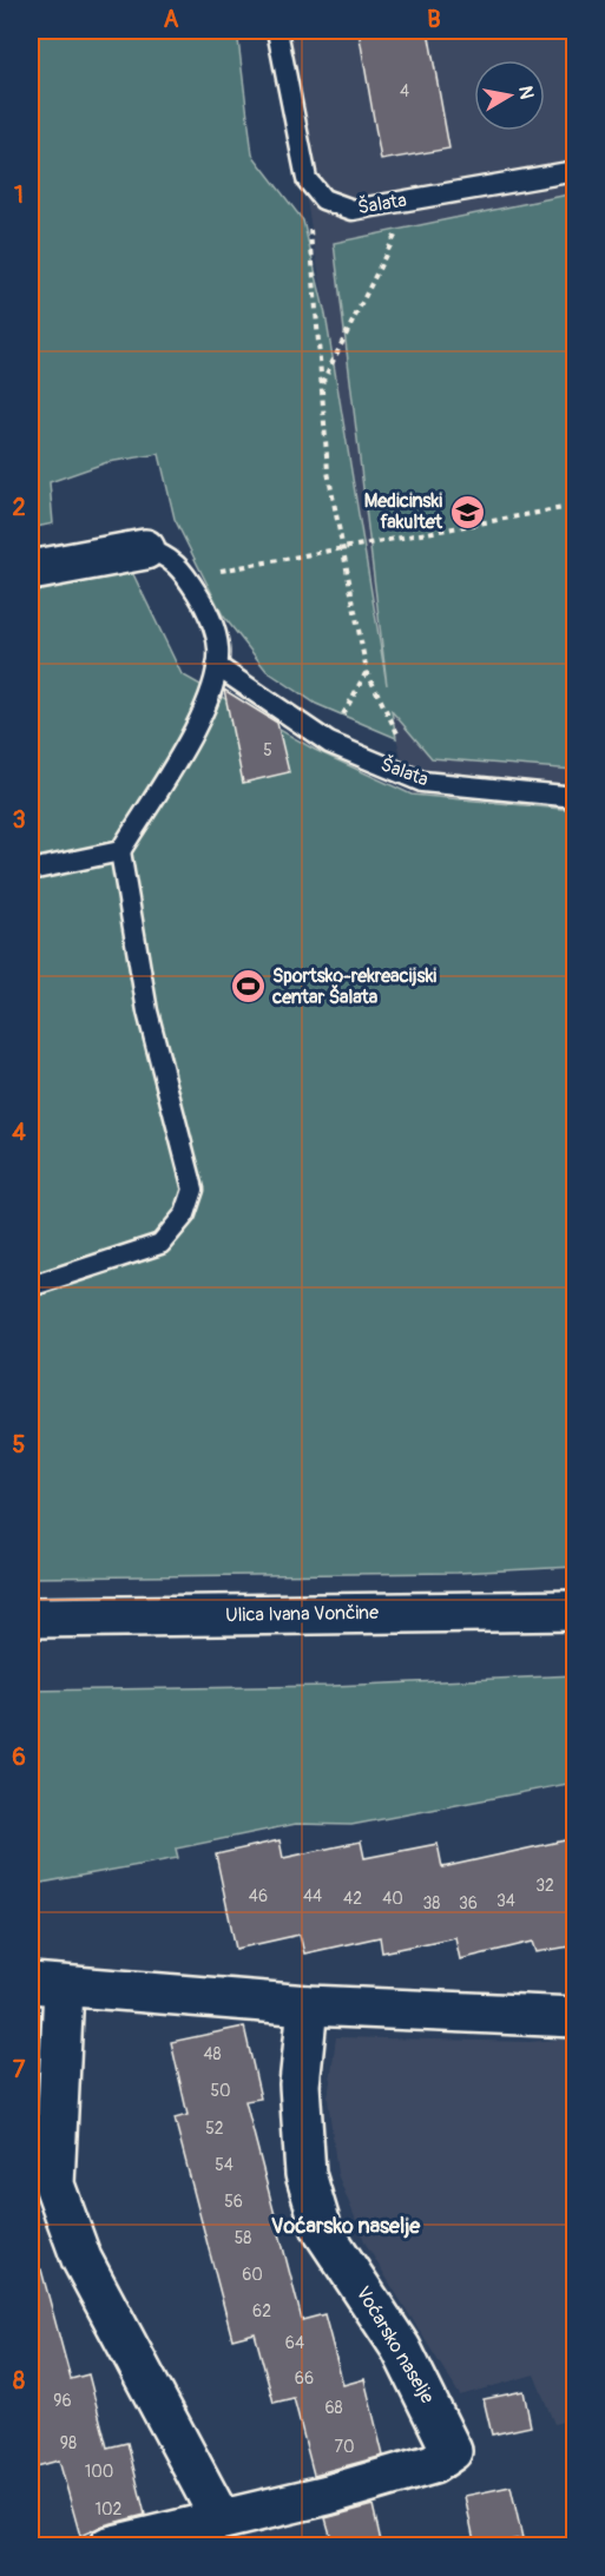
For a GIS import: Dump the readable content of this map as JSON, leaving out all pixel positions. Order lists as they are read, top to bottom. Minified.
{"streets":{"street":["Ulica Ivana Vončine","Voćarsko naselje"],"lane":["Šalata"]},"districts":["Voćarsko naselje"],"places":{"school or university":["Medicinski fakultet"],"sports":["Sportsko-rekreacijski centar Šalata"]},"house_numbers":["4","5","32","46","44","42","40","34","38","36","48","50","52","54","56","58","60","62","64","66","96","68","98","70","100","102"],"north":"right","grid":{"columns":["A","B"],"rows":["1","2","3","4","5","6","7","8"]}}
